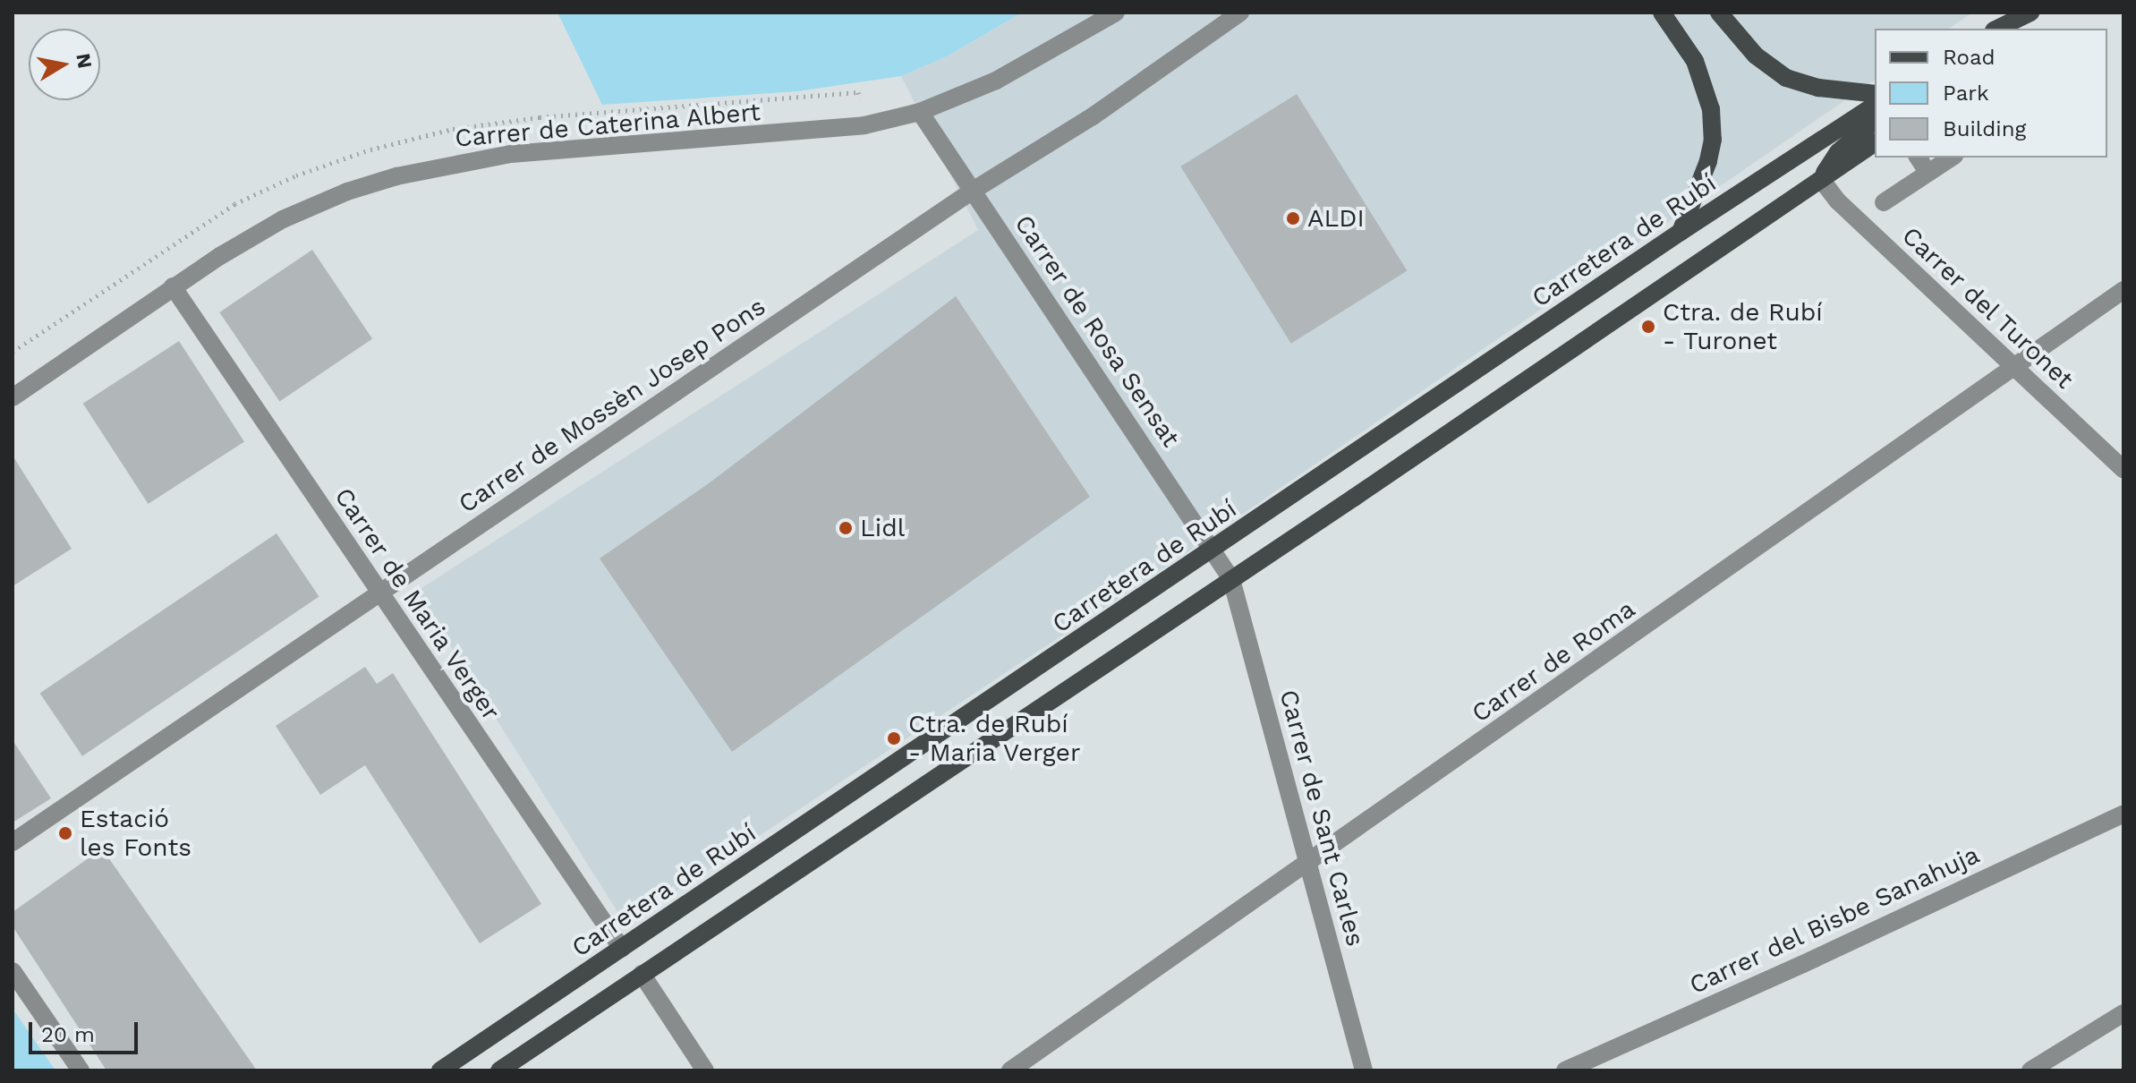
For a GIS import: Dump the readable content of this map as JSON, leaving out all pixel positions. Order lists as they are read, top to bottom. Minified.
{"streets":{"main road":["Carretera de Rubí"],"street":["Carrer de Caterina Albert","Carrer del Turonet","Carrer de Rosa Sensat","Carrer de Mossèn Josep Pons","Carrer de Maria Verger","Carrer de Roma","Carrer de Sant Carles","Carrer del Bisbe Sanahuja"]},"crossings":[["Carrer de Caterina Albert","Carrer de Rosa Sensat"],["Carrer de Caterina Albert","Carrer de Maria Verger"],["Carretera de Rubí","Carrer de Rosa Sensat"],["Carretera de Rubí","Carrer de Maria Verger"],["Carrer del Turonet","Carrer de Roma"],["Carrer de Rosa Sensat","Carrer de Mossèn Josep Pons"],["Carrer de Rosa Sensat","Carrer de Sant Carles"],["Carrer de Mossèn Josep Pons","Carrer de Maria Verger"],["Carrer de Roma","Carrer de Sant Carles"]],"places":["ALDI","Ctra. de Rubí - Turonet","Lidl","Ctra. de Rubí - Maria Verger","Estació les Fonts"],"legend":["Road","Park","Building"],"scale_bar":"20 m","north":"right"}
